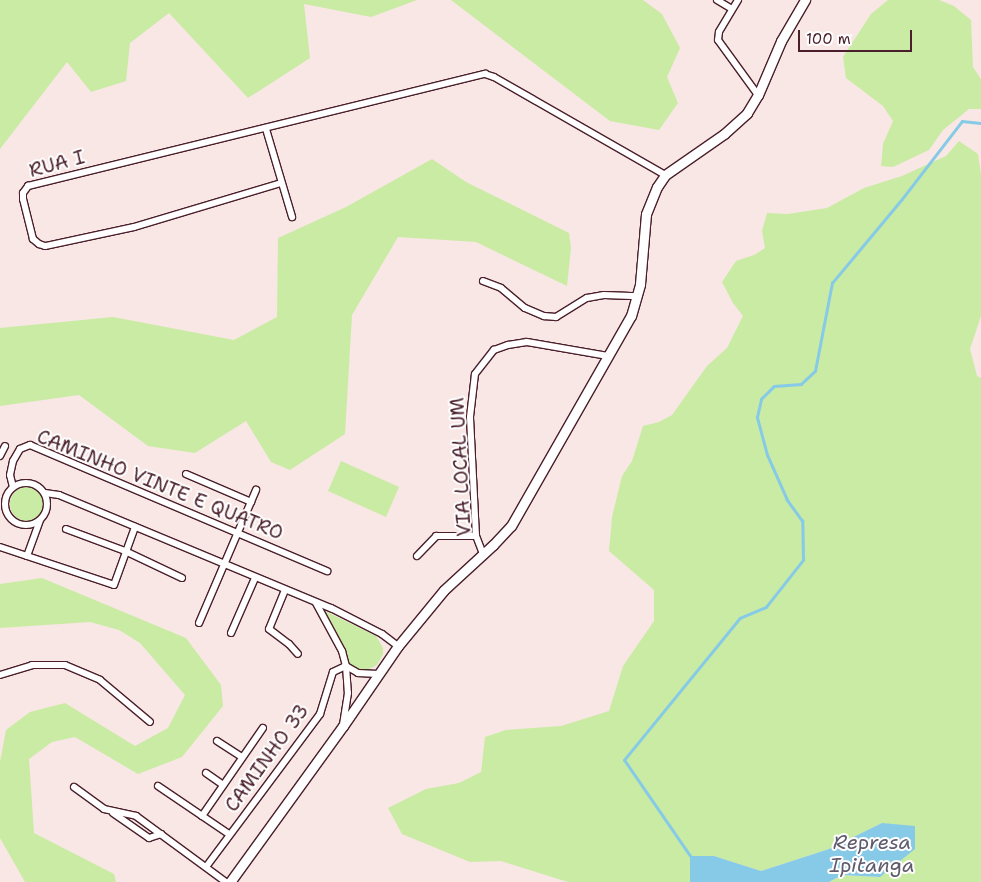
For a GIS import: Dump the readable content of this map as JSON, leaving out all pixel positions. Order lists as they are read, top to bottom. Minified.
{"streets":{"street":["RUA I","VIA LOCAL UM","CAMINHO VINTE E QUATRO","CAMINHO 33"]},"water":["Represa Ipitanga"],"scale_bar":"100 m"}
